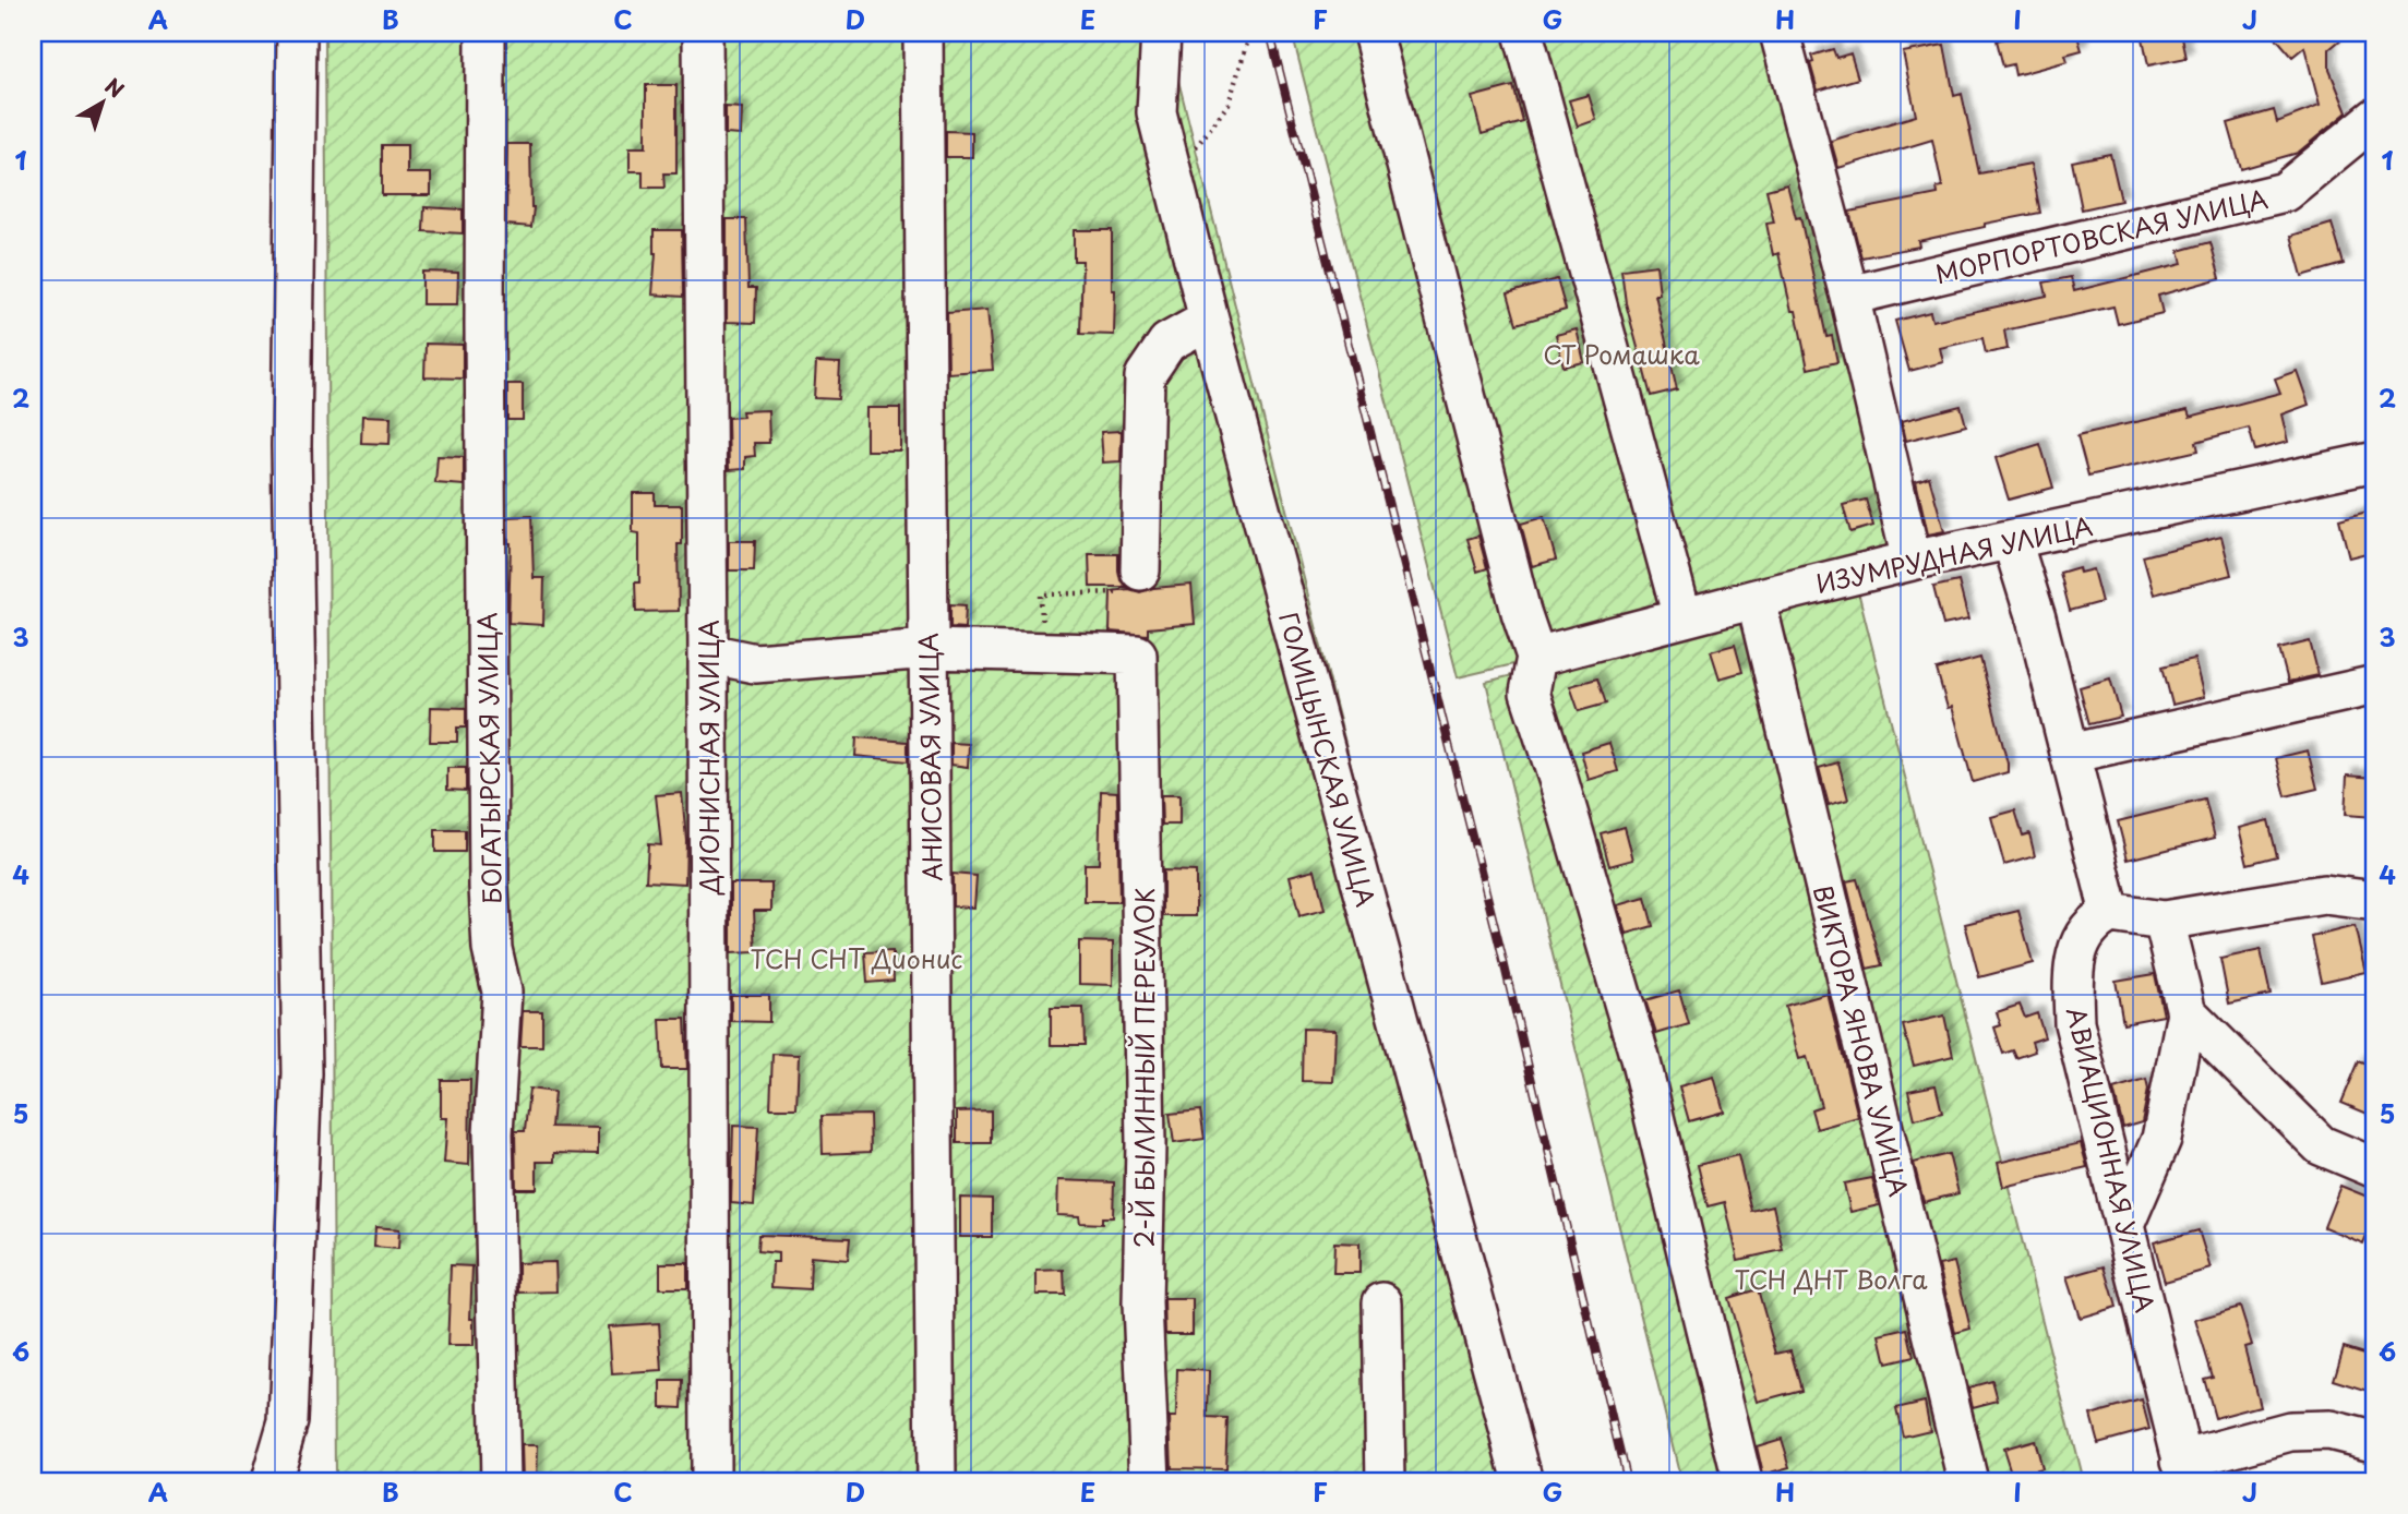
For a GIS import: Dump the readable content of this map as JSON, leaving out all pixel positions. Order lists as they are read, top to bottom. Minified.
{"streets":{"street":["МОРПОРТОВСКАЯ УЛИЦА","ИЗУМРУДНАЯ УЛИЦА","ДИОНИСНАЯ УЛИЦА","АНИСОВАЯ УЛИЦА","БОГАТЫРСКАЯ УЛИЦА","ГОЛИЦЫНСКАЯ УЛИЦА","ВИКТОРА ЯНОВА УЛИЦА","2-Й БЫЛИННЫЙ ПЕРЕУЛОК","АВИАЦИОННАЯ УЛИЦА"]},"crossings":[["ИЗУМРУДНАЯ УЛИЦА","ВИКТОРА ЯНОВА УЛИЦА"]],"parks":["СТ Ромашка","ТСН СНТ Дионис","ТСН ДНТ Волга"],"north":"top right","grid":{"columns":["A","B","C","D","E","F","G","H","I","J"],"rows":["1","2","3","4","5","6"]}}
